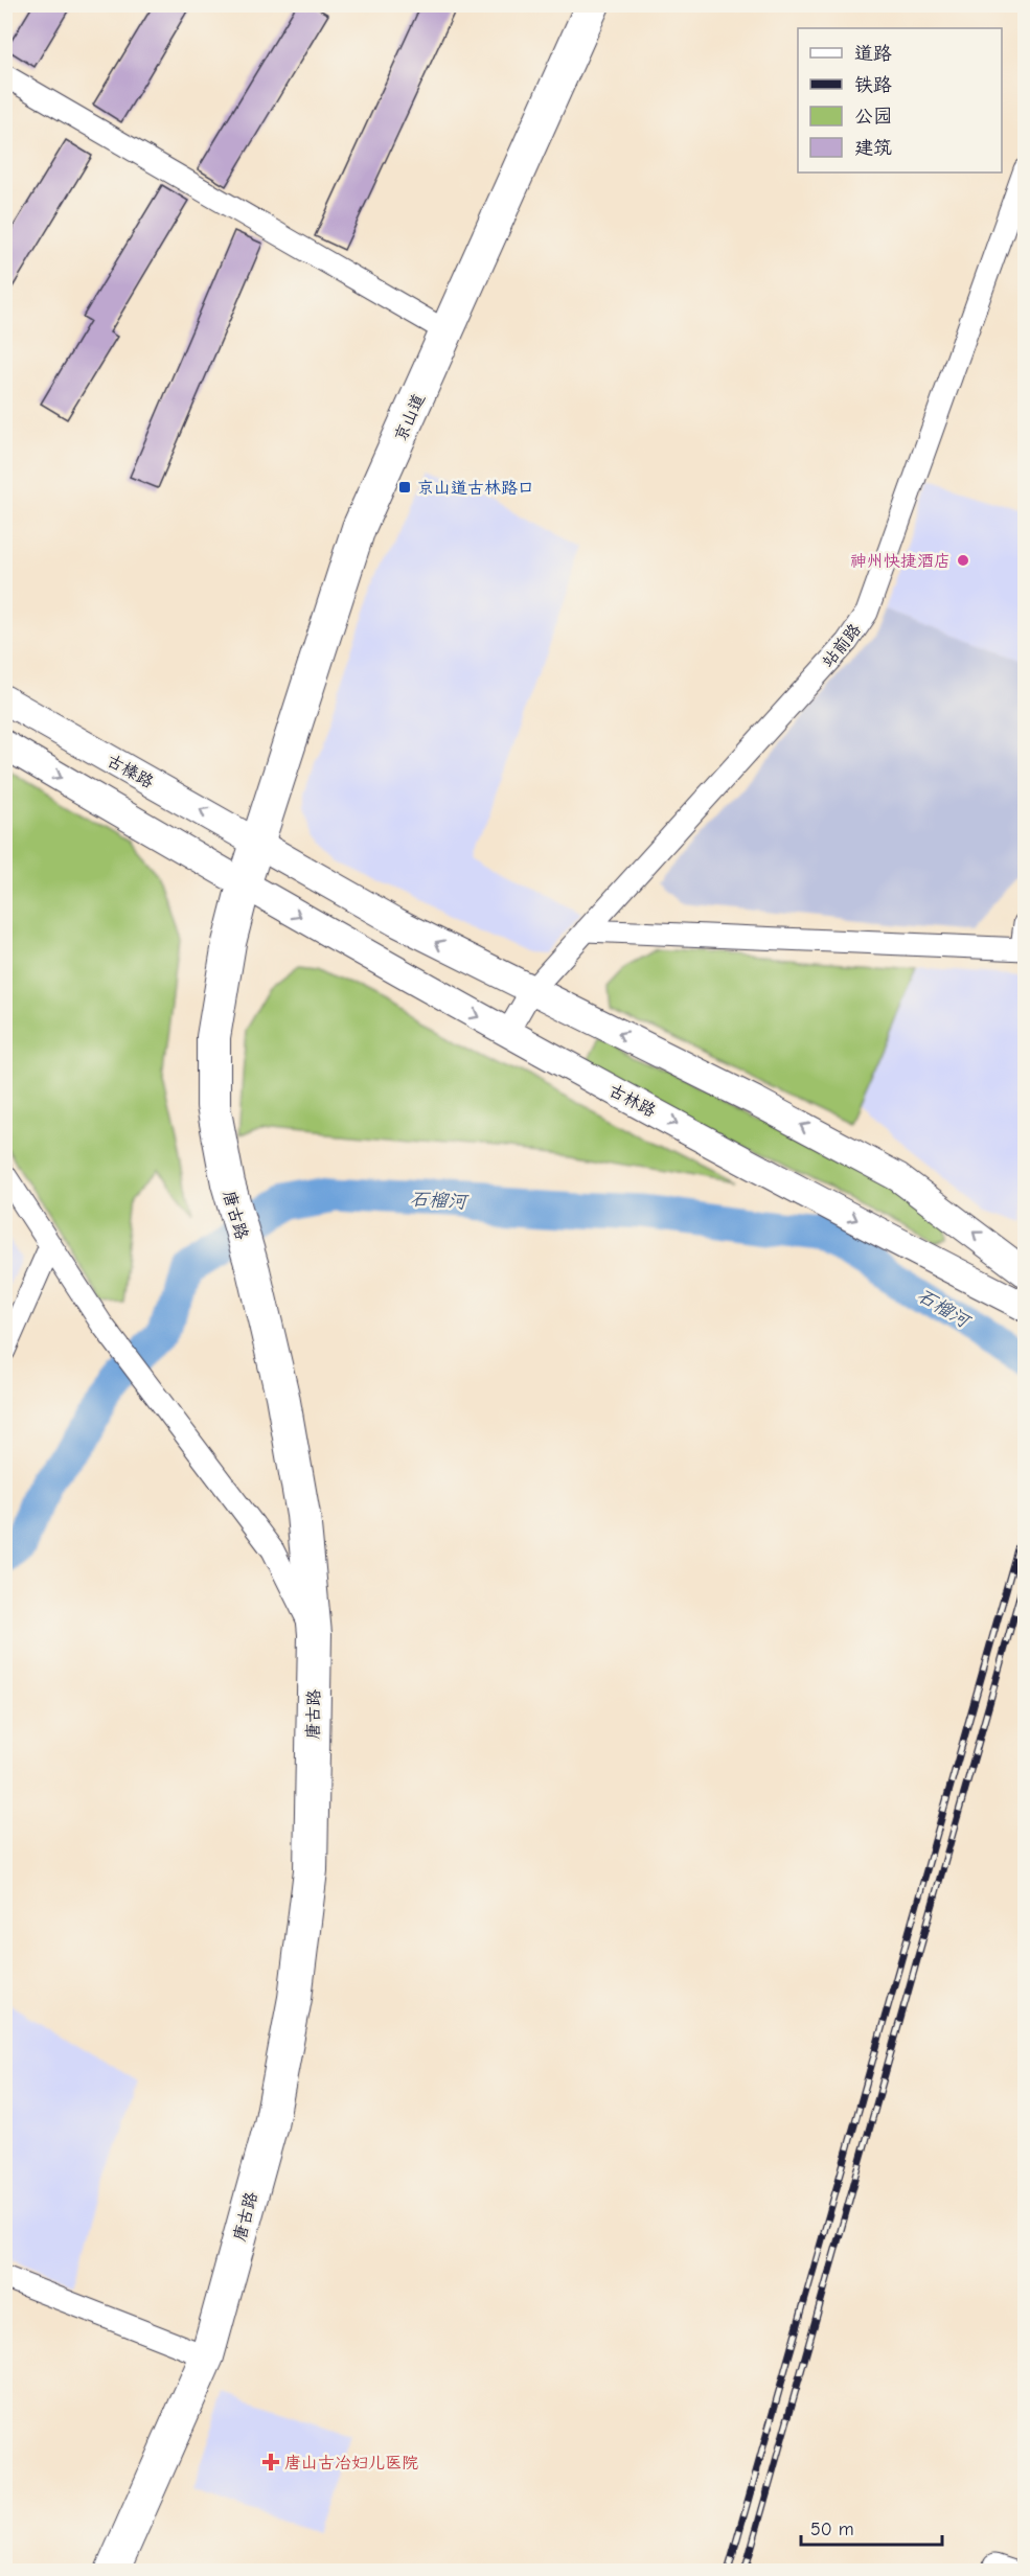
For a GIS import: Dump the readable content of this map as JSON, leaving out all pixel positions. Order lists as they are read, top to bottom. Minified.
{"streets":{"highway":["京山道","唐古路"],"main road":["古榛路","古林路"],"street":["站前路"]},"crossings":[["京山道","古榛路"],["京山道","唐古路"],["站前路","古林路"],["古榛路","唐古路"],["古林路","唐古路"]],"water":["石榴河"],"places":{"transit":["京山道古林路口"],"other":["神州快捷酒店"],"health":["唐山古冶妇儿医院"]},"legend":["道路","铁路","公园","建筑"],"scale_bar":"50 m"}
